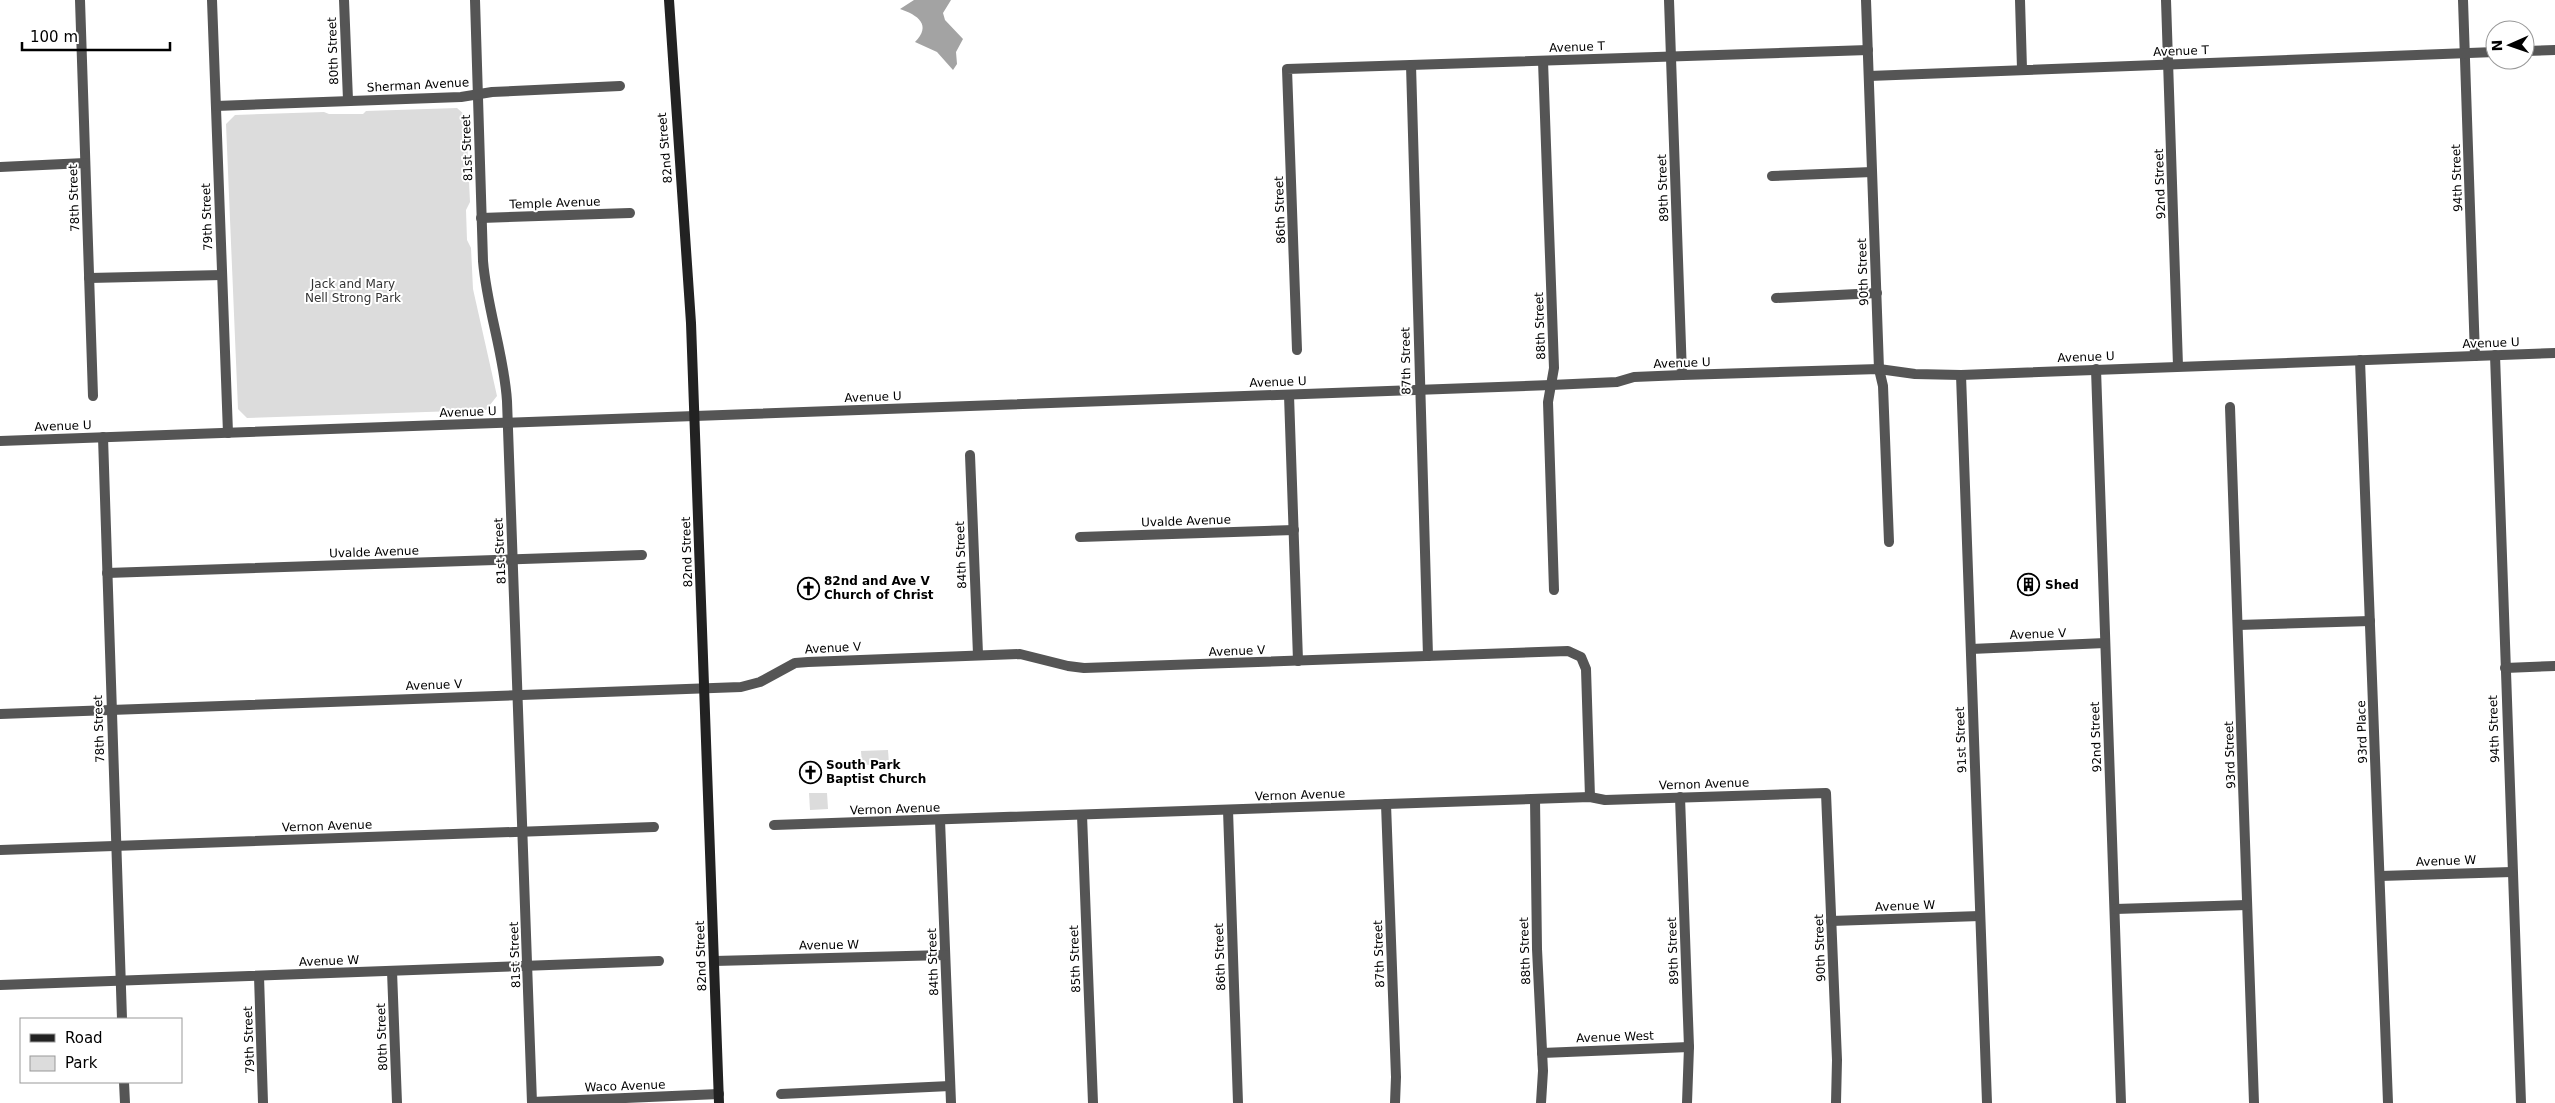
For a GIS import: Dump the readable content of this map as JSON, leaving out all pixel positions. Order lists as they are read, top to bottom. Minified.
{"streets":{"main road":["82nd Street"],"street":["Avenue T","80th Street","Sherman Avenue","81st Street","94th Street","92nd Street","89th Street","78th Street","Temple Avenue","86th Street","79th Street","90th Street","88th Street","Avenue U","87th Street","Uvalde Avenue","84th Street","Avenue V","93rd Place","91st Street","93rd Street","Vernon Avenue","Avenue W","85th Street","Avenue West","Waco Avenue"]},"crossings":[["Avenue T","94th Street"],["Avenue T","92nd Street"],["Avenue T","89th Street"],["Avenue T","86th Street"],["Avenue T","90th Street"],["Avenue T","88th Street"],["Avenue T","87th Street"],["80th Street","Sherman Avenue"],["80th Street","Avenue W"],["Sherman Avenue","81st Street"],["Sherman Avenue","79th Street"],["81st Street","Temple Avenue"],["81st Street","Avenue U"],["81st Street","Uvalde Avenue"],["81st Street","Avenue V"],["81st Street","Vernon Avenue"],["81st Street","Avenue W"],["81st Street","Waco Avenue"],["82nd Street","Avenue U"],["82nd Street","Avenue V"],["82nd Street","Avenue W"],["82nd Street","Waco Avenue"],["94th Street","Avenue U"],["94th Street","Avenue W"],["92nd Street","Avenue U"],["92nd Street","Avenue V"],["89th Street","Avenue U"],["89th Street","Vernon Avenue"],["89th Street","Avenue West"],["78th Street","Avenue U"],["78th Street","Uvalde Avenue"],["78th Street","Avenue V"],["78th Street","Vernon Avenue"],["78th Street","Avenue W"],["86th Street","Vernon Avenue"],["79th Street","Avenue U"],["79th Street","Avenue W"],["90th Street","Avenue U"],["90th Street","Vernon Avenue"],["90th Street","Avenue W"],["88th Street","Avenue U"],["88th Street","Vernon Avenue"],["88th Street","Avenue West"],["Avenue U","87th Street"],["Avenue U","93rd Place"],["Avenue U","91st Street"],["87th Street","Avenue V"],["87th Street","Vernon Avenue"],["84th Street","Avenue V"],["84th Street","Vernon Avenue"],["84th Street","Avenue W"],["Avenue V","91st Street"],["Avenue V","Vernon Avenue"],["93rd Place","Avenue W"],["91st Street","Avenue W"],["Vernon Avenue","85th Street"]],"parks":["Jack and Mary Nell Strong Park"],"places":{"building":["Shed"],"church":["82nd and Ave V Church of Christ","South Park Baptist Church"]},"legend":["Road","Park"],"scale_bar":"100 m","north":"left"}
